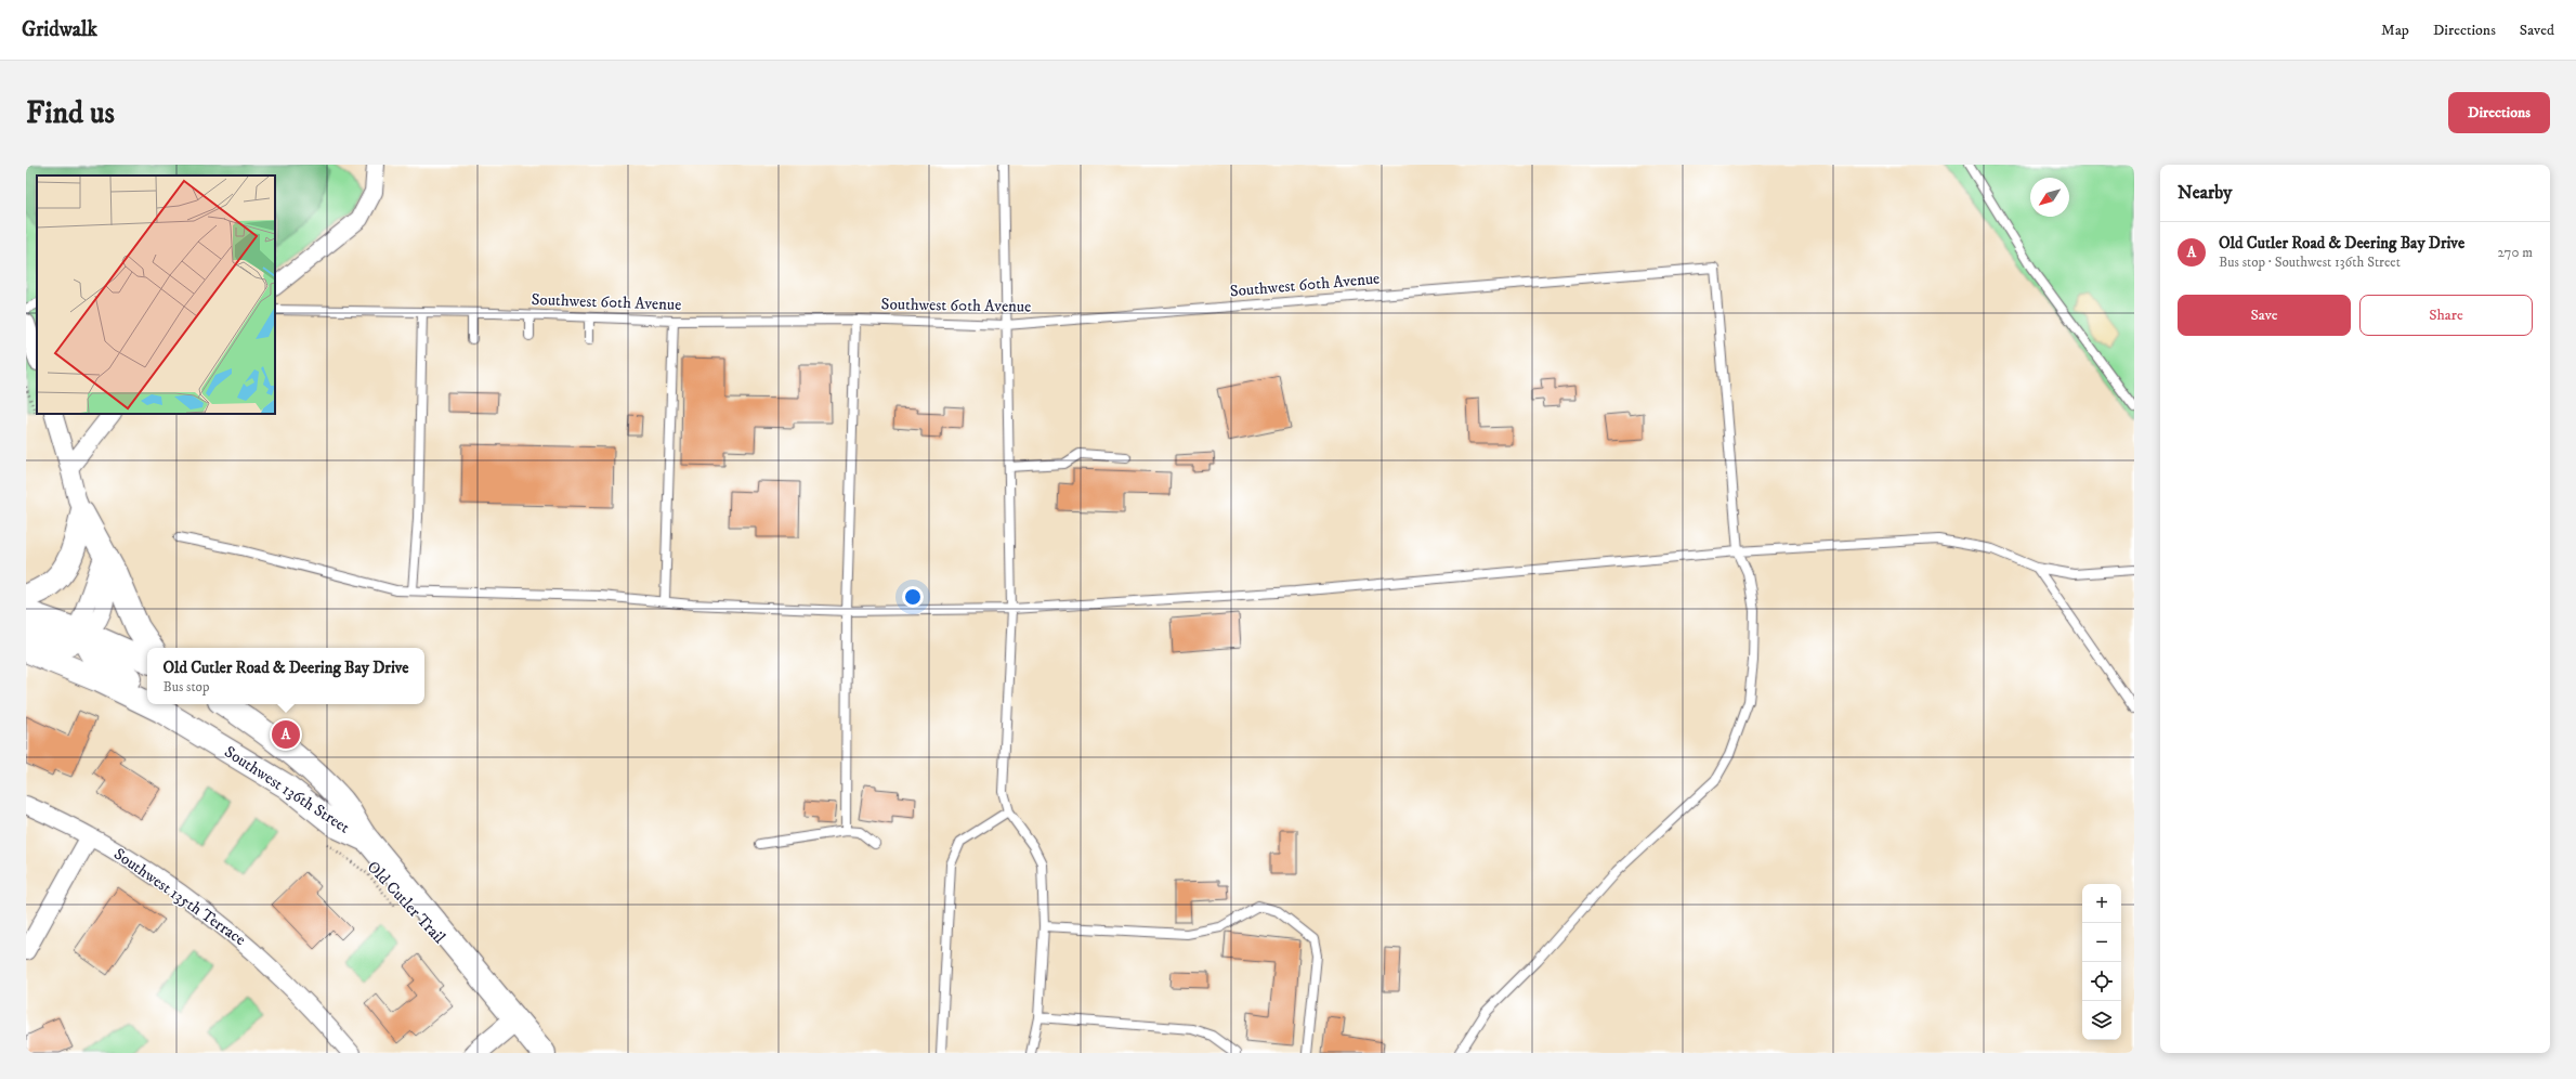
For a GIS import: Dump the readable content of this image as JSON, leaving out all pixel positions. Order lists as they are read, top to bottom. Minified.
{"streets":{"main road":["Southwest 136th Street"],"street":["Southwest 135th Terrace"],"lane":["Southwest 60th Avenue"],"path":["Old Cutler Trail"]},"north":"bottom left","page":{"header":"Gridwalk","nav":["Map","Directions","Saved"],"buttons":["Directions",["Save","Share"]],"title":"Find us","heading":"Nearby","list":[{"mark":"A","name":"Old Cutler Road & Deering Bay Drive","note":"Bus stop · Southwest 136th Street","value":"270 m"}],"popup":["Old Cutler Road & Deering Bay Drive","Bus stop"],"pins":"A","map_buttons":["+","−"]}}
